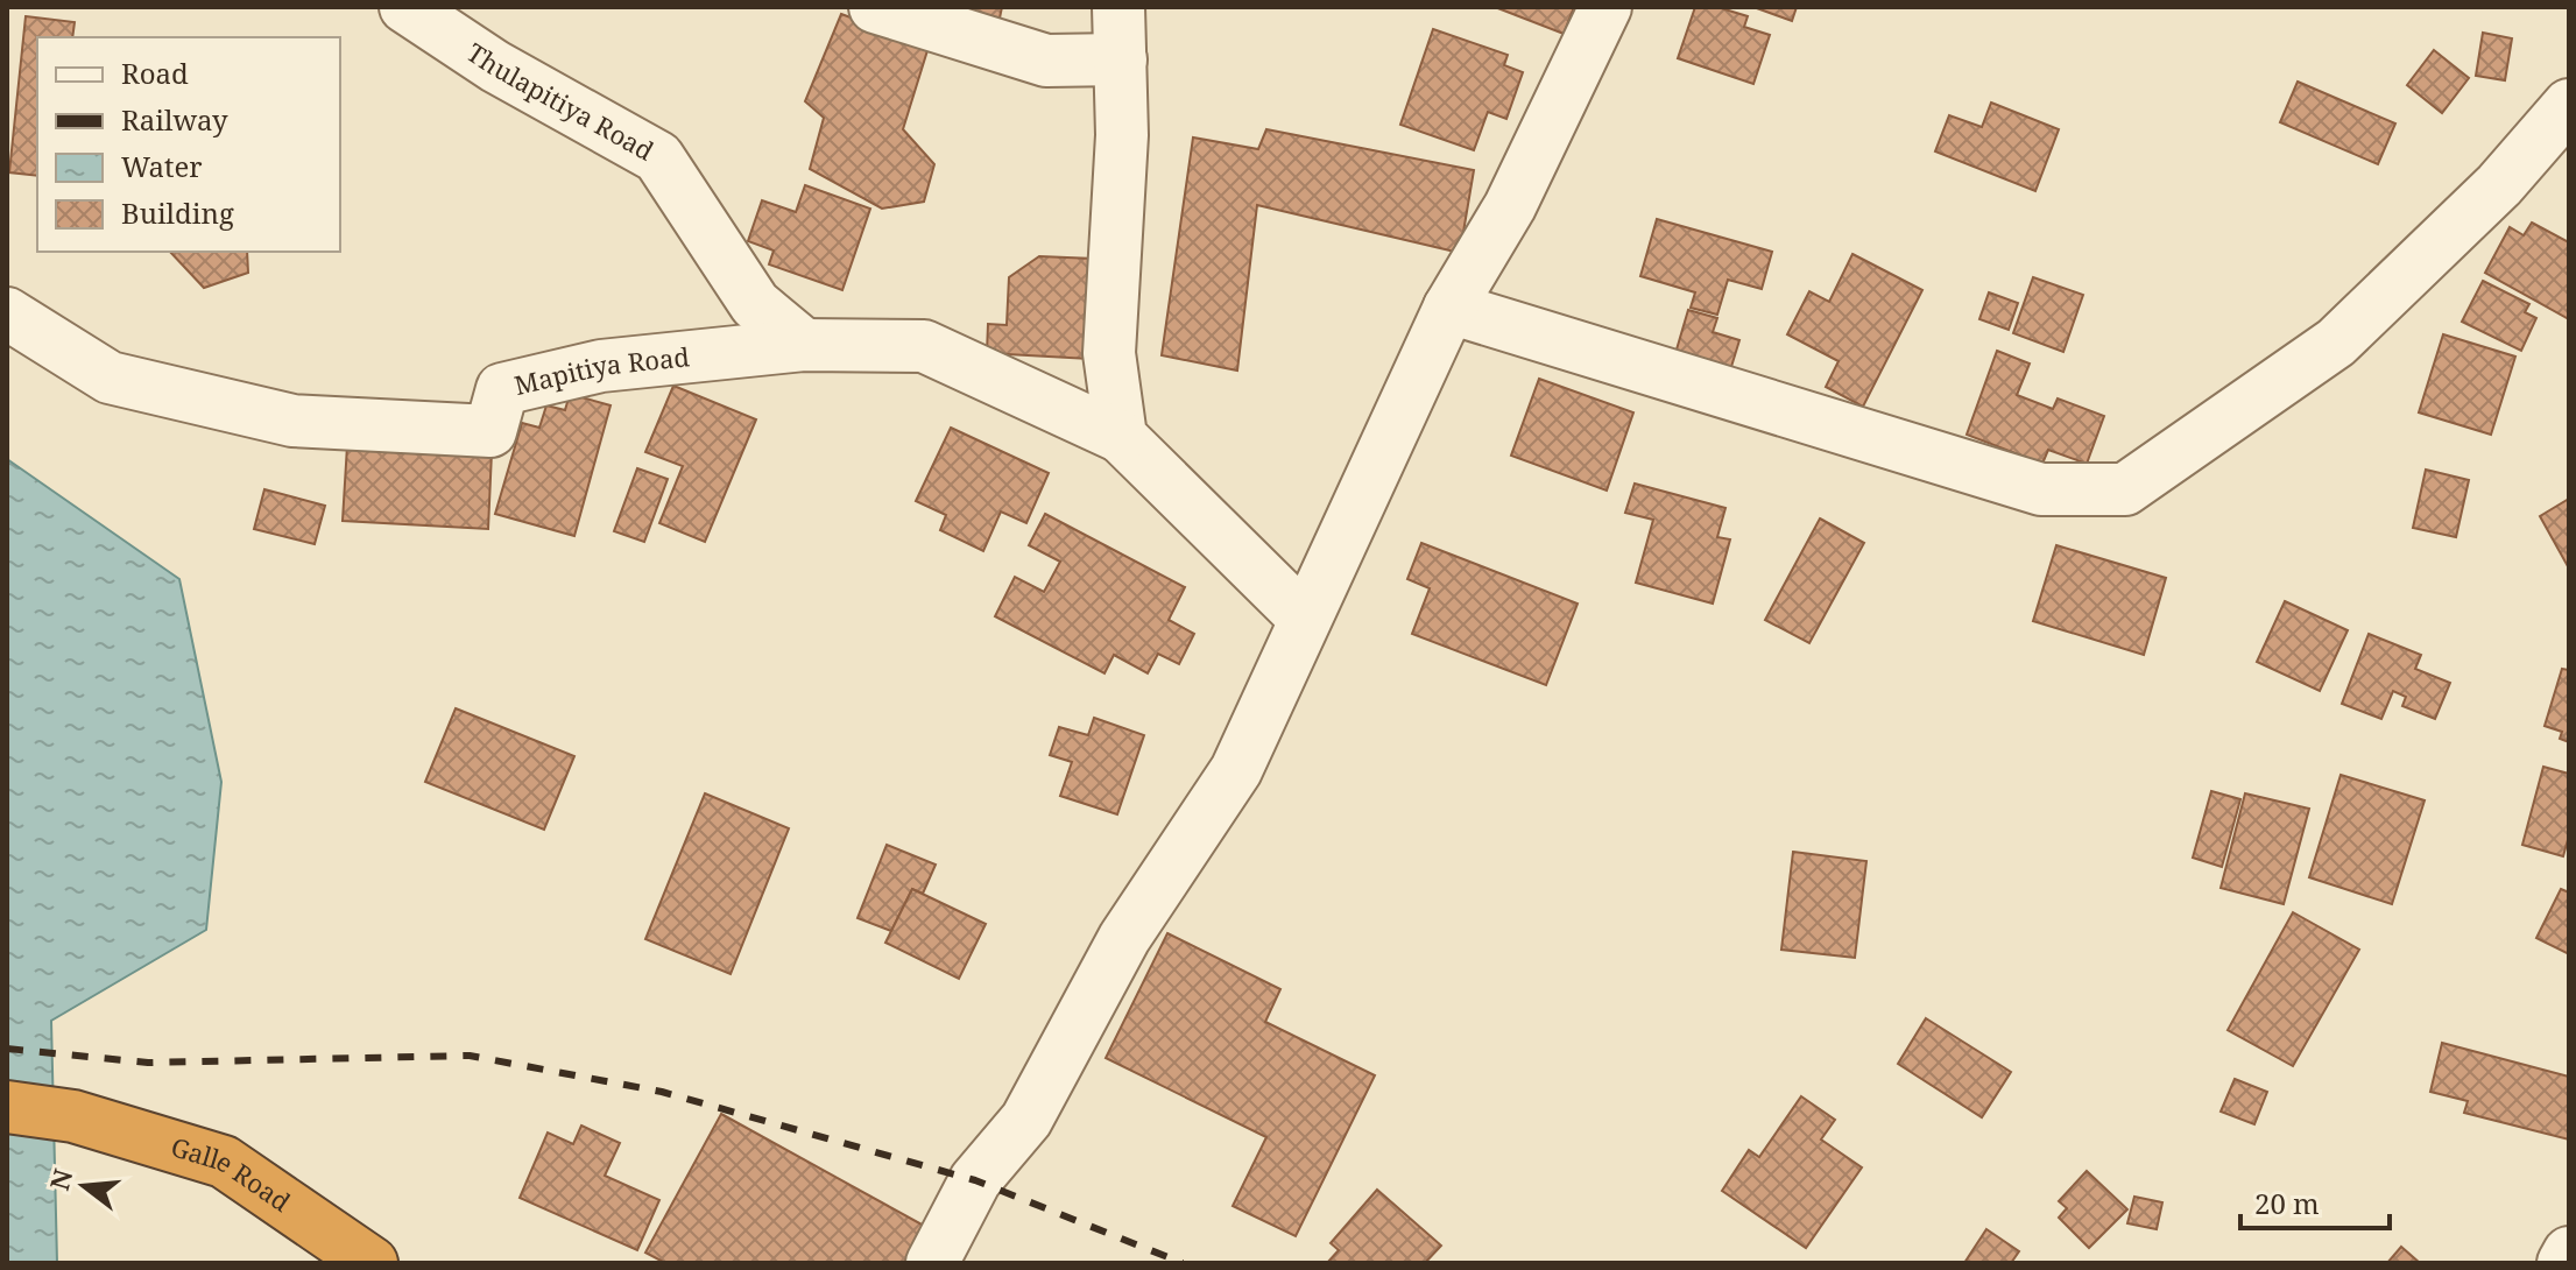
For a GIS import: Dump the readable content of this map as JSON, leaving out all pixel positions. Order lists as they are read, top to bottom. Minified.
{"streets":{"highway":["Galle Road"],"street":["Thulapitiya Road","Mapitiya Road"]},"crossings":[["Thulapitiya Road","Mapitiya Road"]],"legend":["Road","Railway","Water","Building"],"scale_bar":"20 m","north":"left"}
